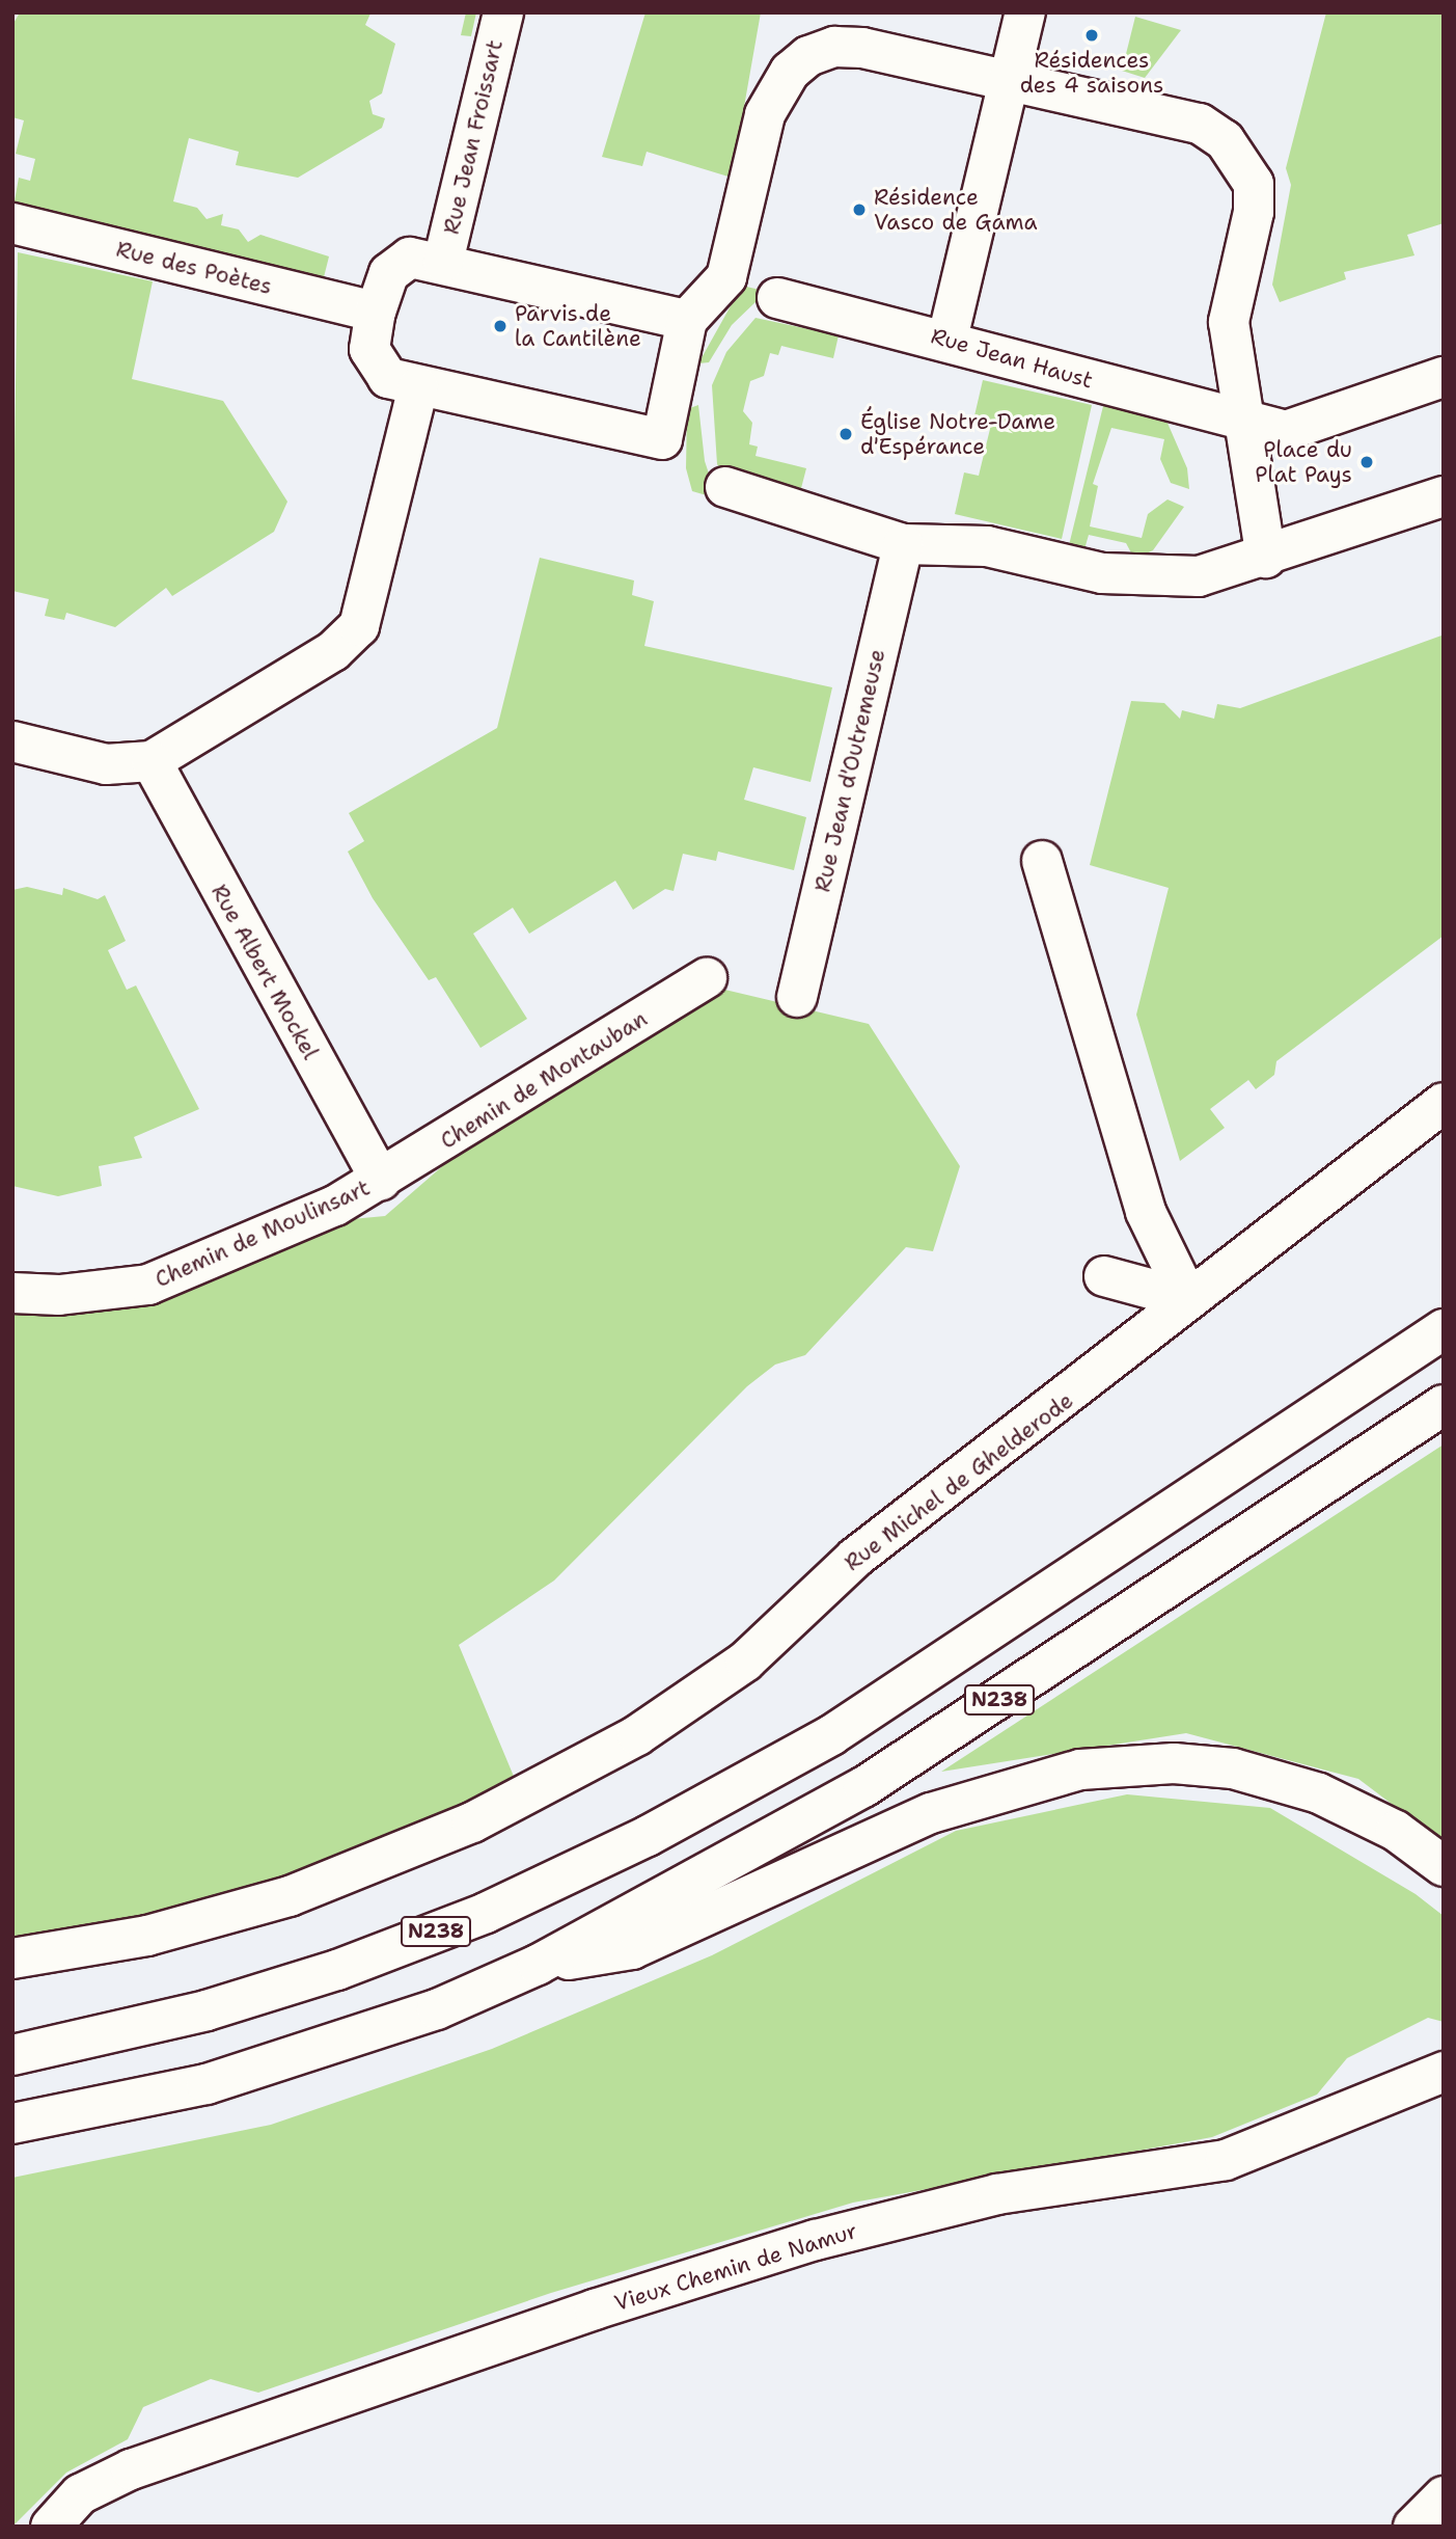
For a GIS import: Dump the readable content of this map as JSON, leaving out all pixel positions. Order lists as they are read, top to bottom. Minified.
{"streets":{"main road":["Rue Jean Froissart","Rue des Poètes","Rue Jean Haust","Rue Jean d'Outremeuse","Rue Albert Mockel","Chemin de Montauban","Chemin de Moulinsart","Rue Michel de Ghelderode","N238","Vieux Chemin de Namur"]},"crossings":[["Rue Albert Mockel","Chemin de Montauban"],["Rue Albert Mockel","Chemin de Moulinsart"],["Chemin de Montauban","Chemin de Moulinsart"]],"places":["Résidences des 4 saisons","Résidence Vasco de Gama","Parvis de la Cantilène","Église Notre-Dame d'Espérance","Place du Plat Pays"]}
